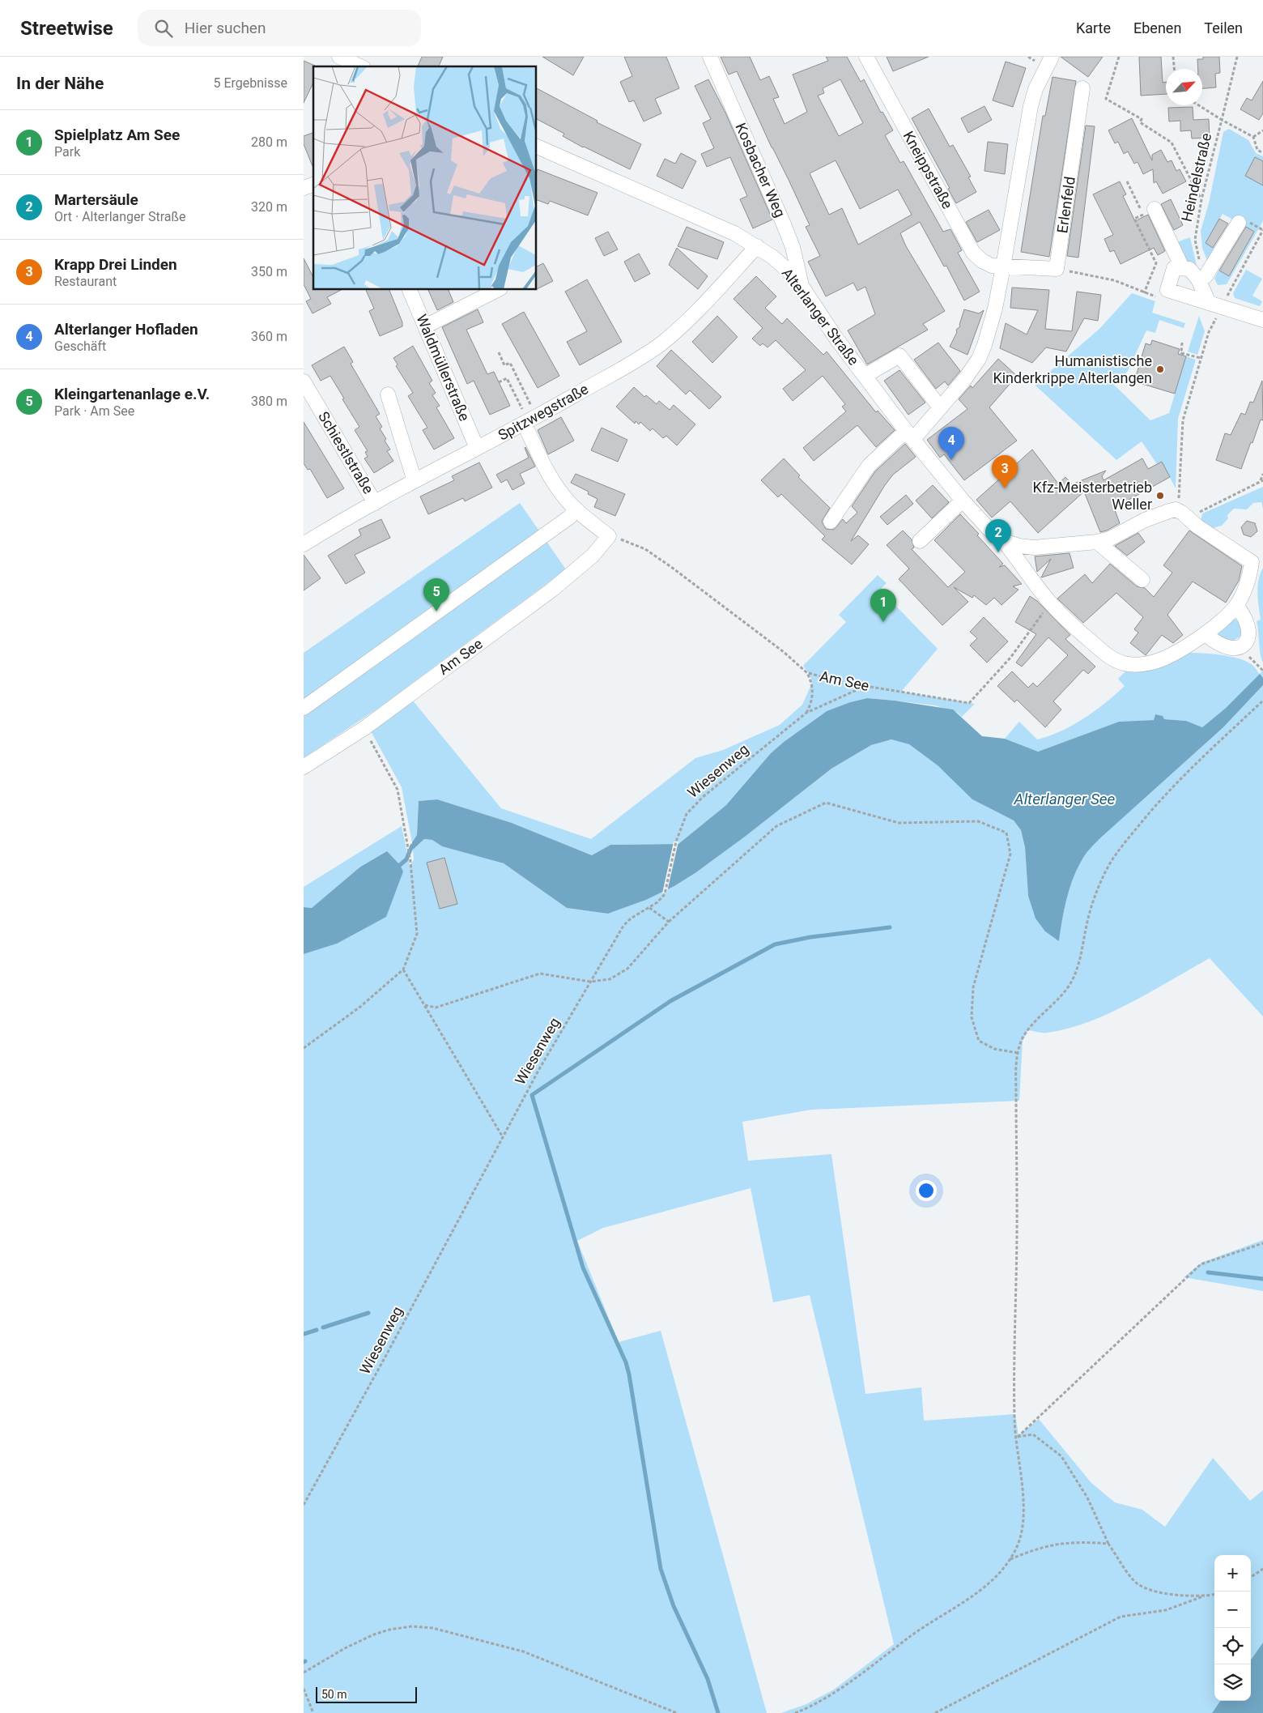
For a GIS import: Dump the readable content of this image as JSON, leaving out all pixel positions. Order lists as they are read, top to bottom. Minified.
{"streets":{"street":["Kosbacher Weg","Kneippstraße","Erlenfeld","Alterlanger Straße","Waldmüllerstraße","Spitzwegstraße","Schiestlstraße","Am See"],"path":["Heindelstraße","Wiesenweg"]},"crossings":[["Kosbacher Weg","Alterlanger Straße"],["Alterlanger Straße","Spitzwegstraße"],["Alterlanger Straße","Am See"],["Waldmüllerstraße","Spitzwegstraße"],["Spitzwegstraße","Schiestlstraße"],["Am See","Wiesenweg"]],"water":["Alterlanger See"],"places":["Humanistische Kinderkrippe Alterlangen","Kfz-Meisterbetrieb Weller"],"scale_bar":"50 m","north":"top right","page":{"header":"Streetwise","search":"Hier suchen","nav":["Karte","Ebenen","Teilen"],"heading":["In der Nähe","5 Ergebnisse"],"list":[{"mark":"1","name":"Spielplatz Am See","note":"Park","value":"280 m"},{"mark":"2","name":"Martersäule","note":"Ort · Alterlanger Straße","value":"320 m"},{"mark":"3","name":"Krapp Drei Linden","note":"Restaurant","value":"350 m"},{"mark":"4","name":"Alterlanger Hofladen","note":"Geschäft","value":"360 m"},{"mark":"5","name":"Kleingartenanlage e.V.","note":"Park · Am See","value":"380 m"}],"pins":["4","3","2","5","1"],"map_buttons":["+","−"],"scale":"50 m"}}
